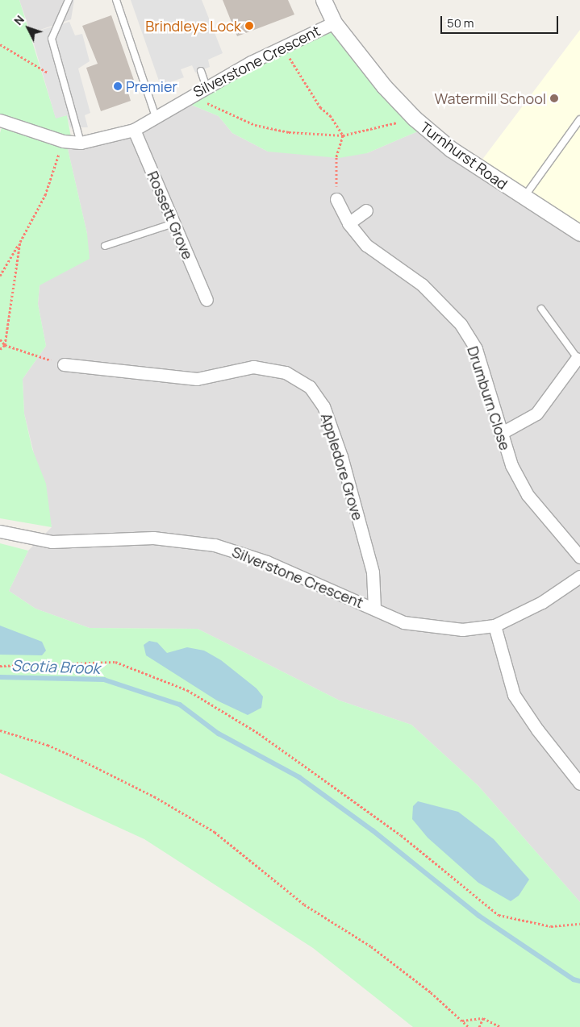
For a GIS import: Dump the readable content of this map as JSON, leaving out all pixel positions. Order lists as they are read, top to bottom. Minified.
{"streets":{"street":["Silverstone Crescent","Turnhurst Road","Rossett Grove","Drumburn Close","Appledore Grove"]},"crossings":[["Silverstone Crescent","Turnhurst Road"],["Silverstone Crescent","Rossett Grove"],["Silverstone Crescent","Appledore Grove"]],"water":["Scotia Brook"],"places":["Brindleys Lock","Premier","Watermill School"],"scale_bar":"50 m","north":"top left"}
